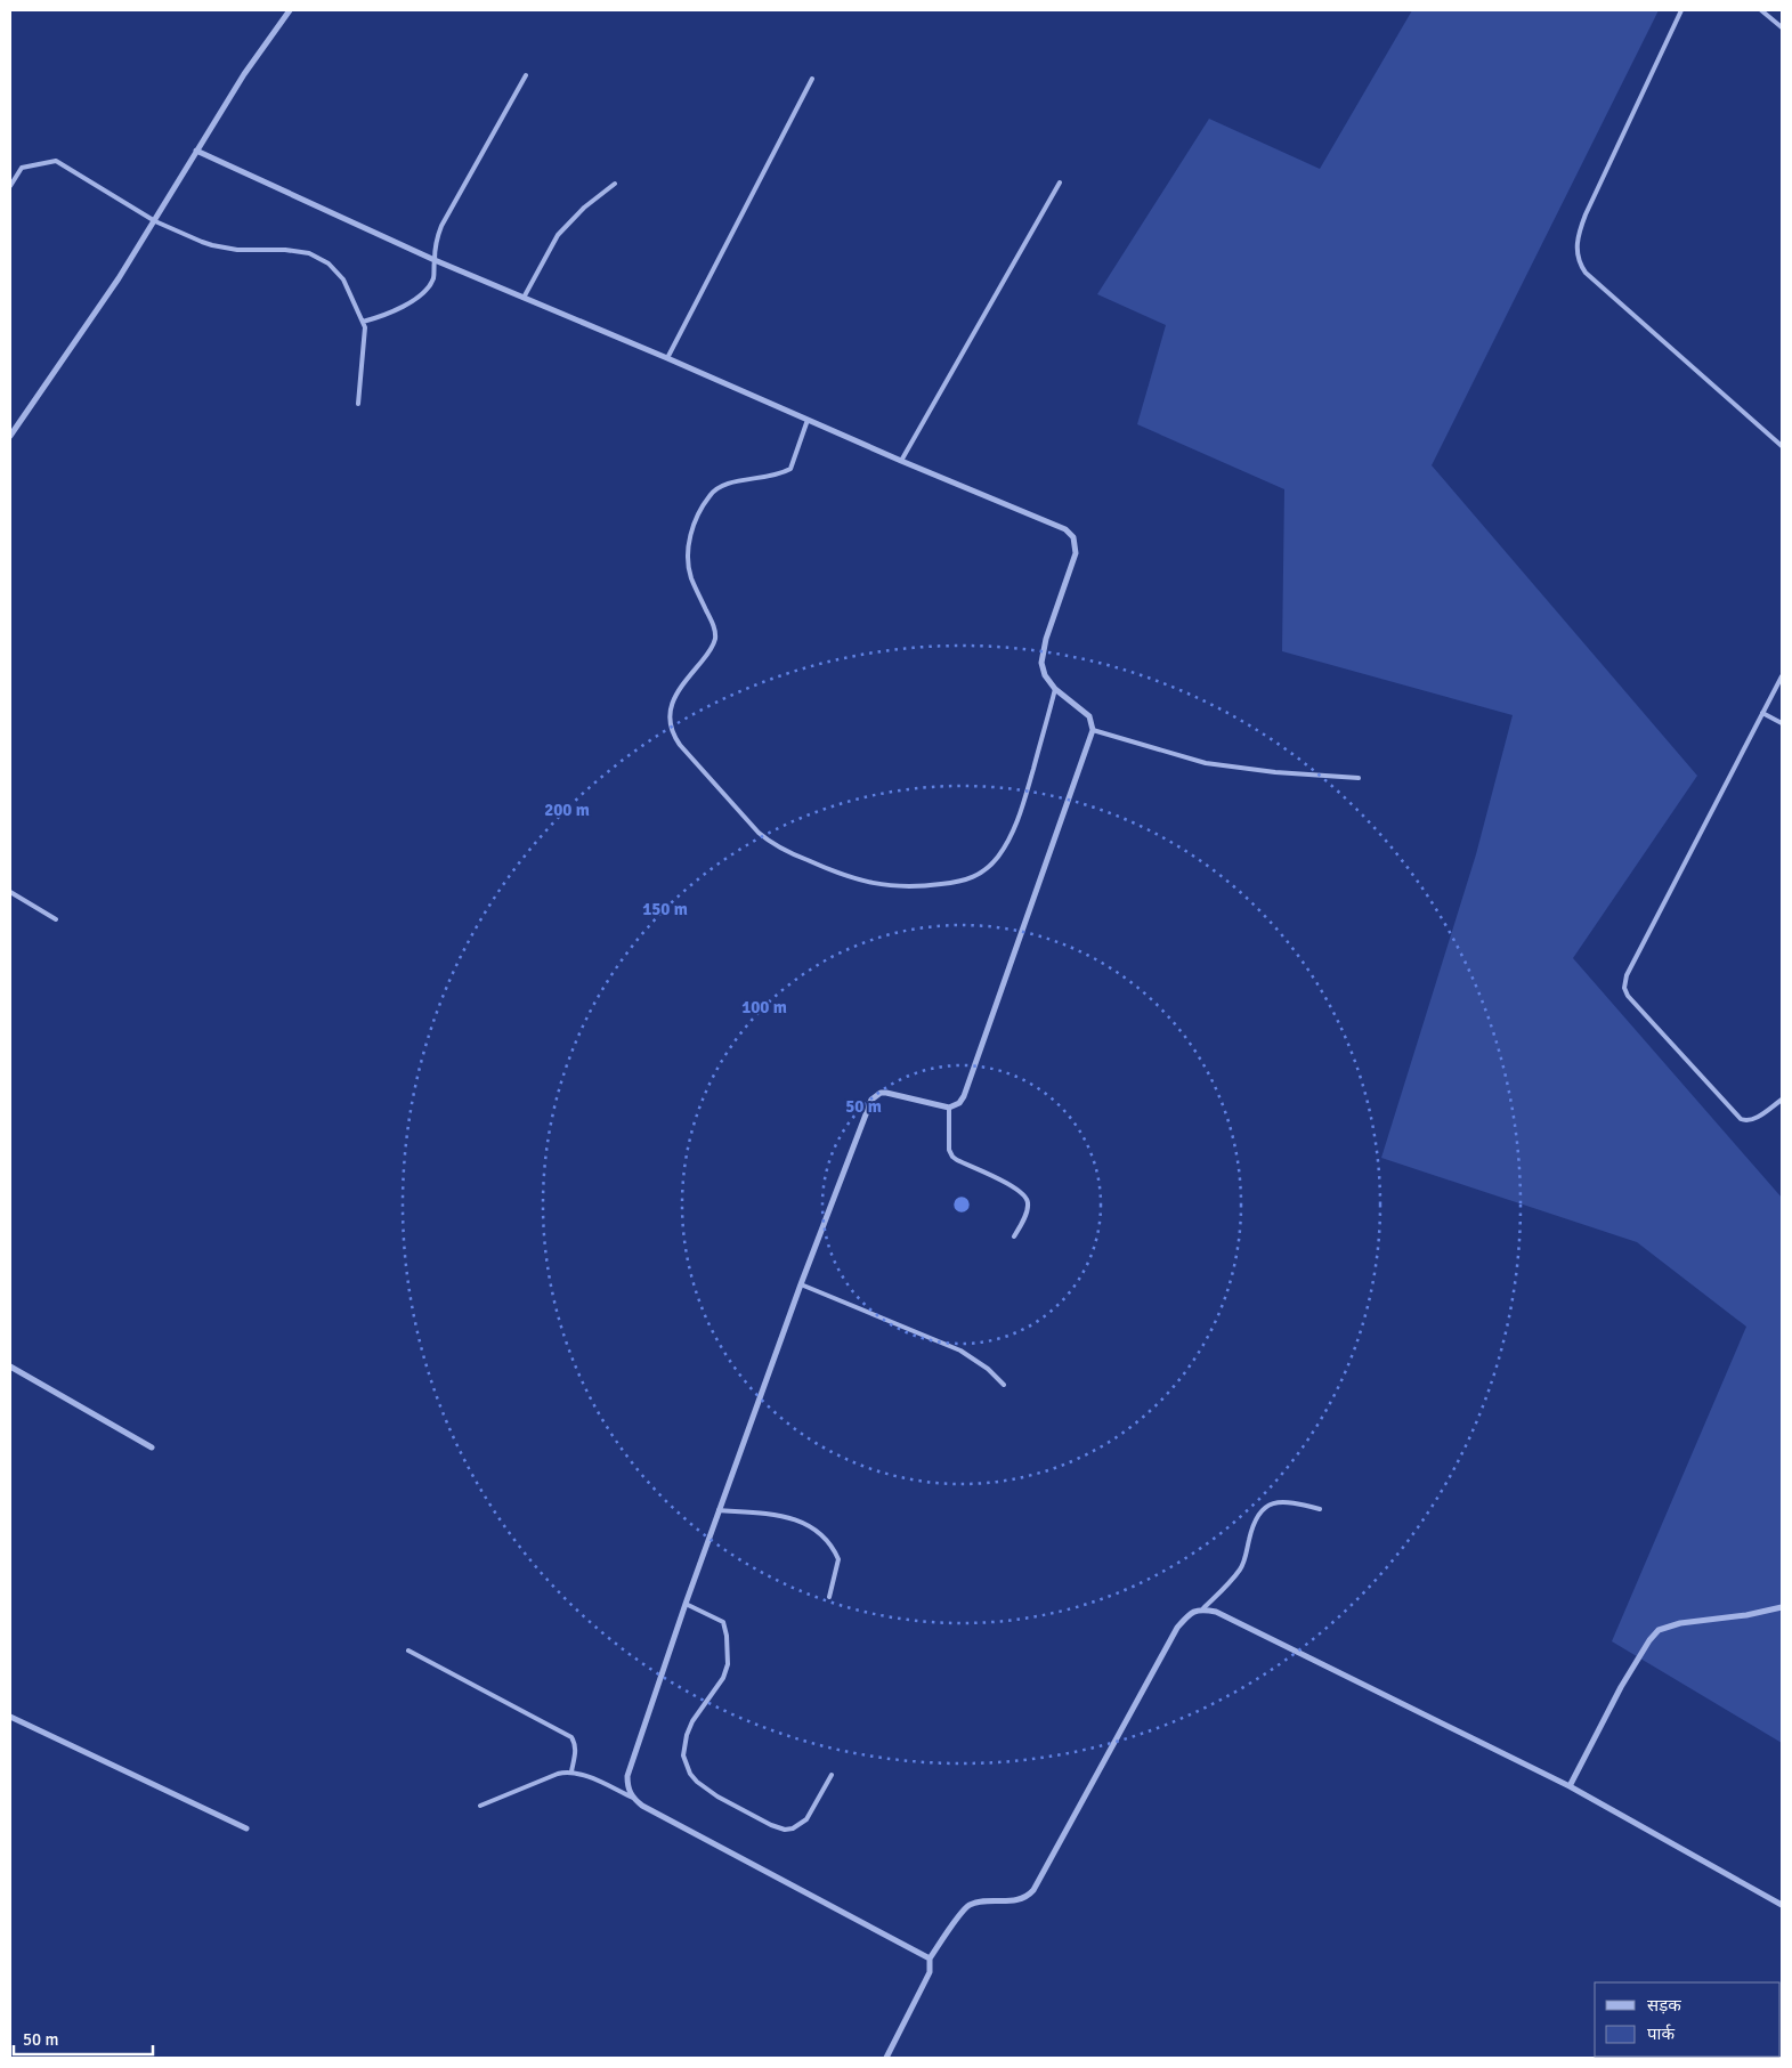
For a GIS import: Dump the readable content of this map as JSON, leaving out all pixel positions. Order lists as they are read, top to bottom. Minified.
{"legend":["सड़क","पार्क"],"scale_bar":"50 m","rings":["200 m","150 m","100 m","50 m"]}
